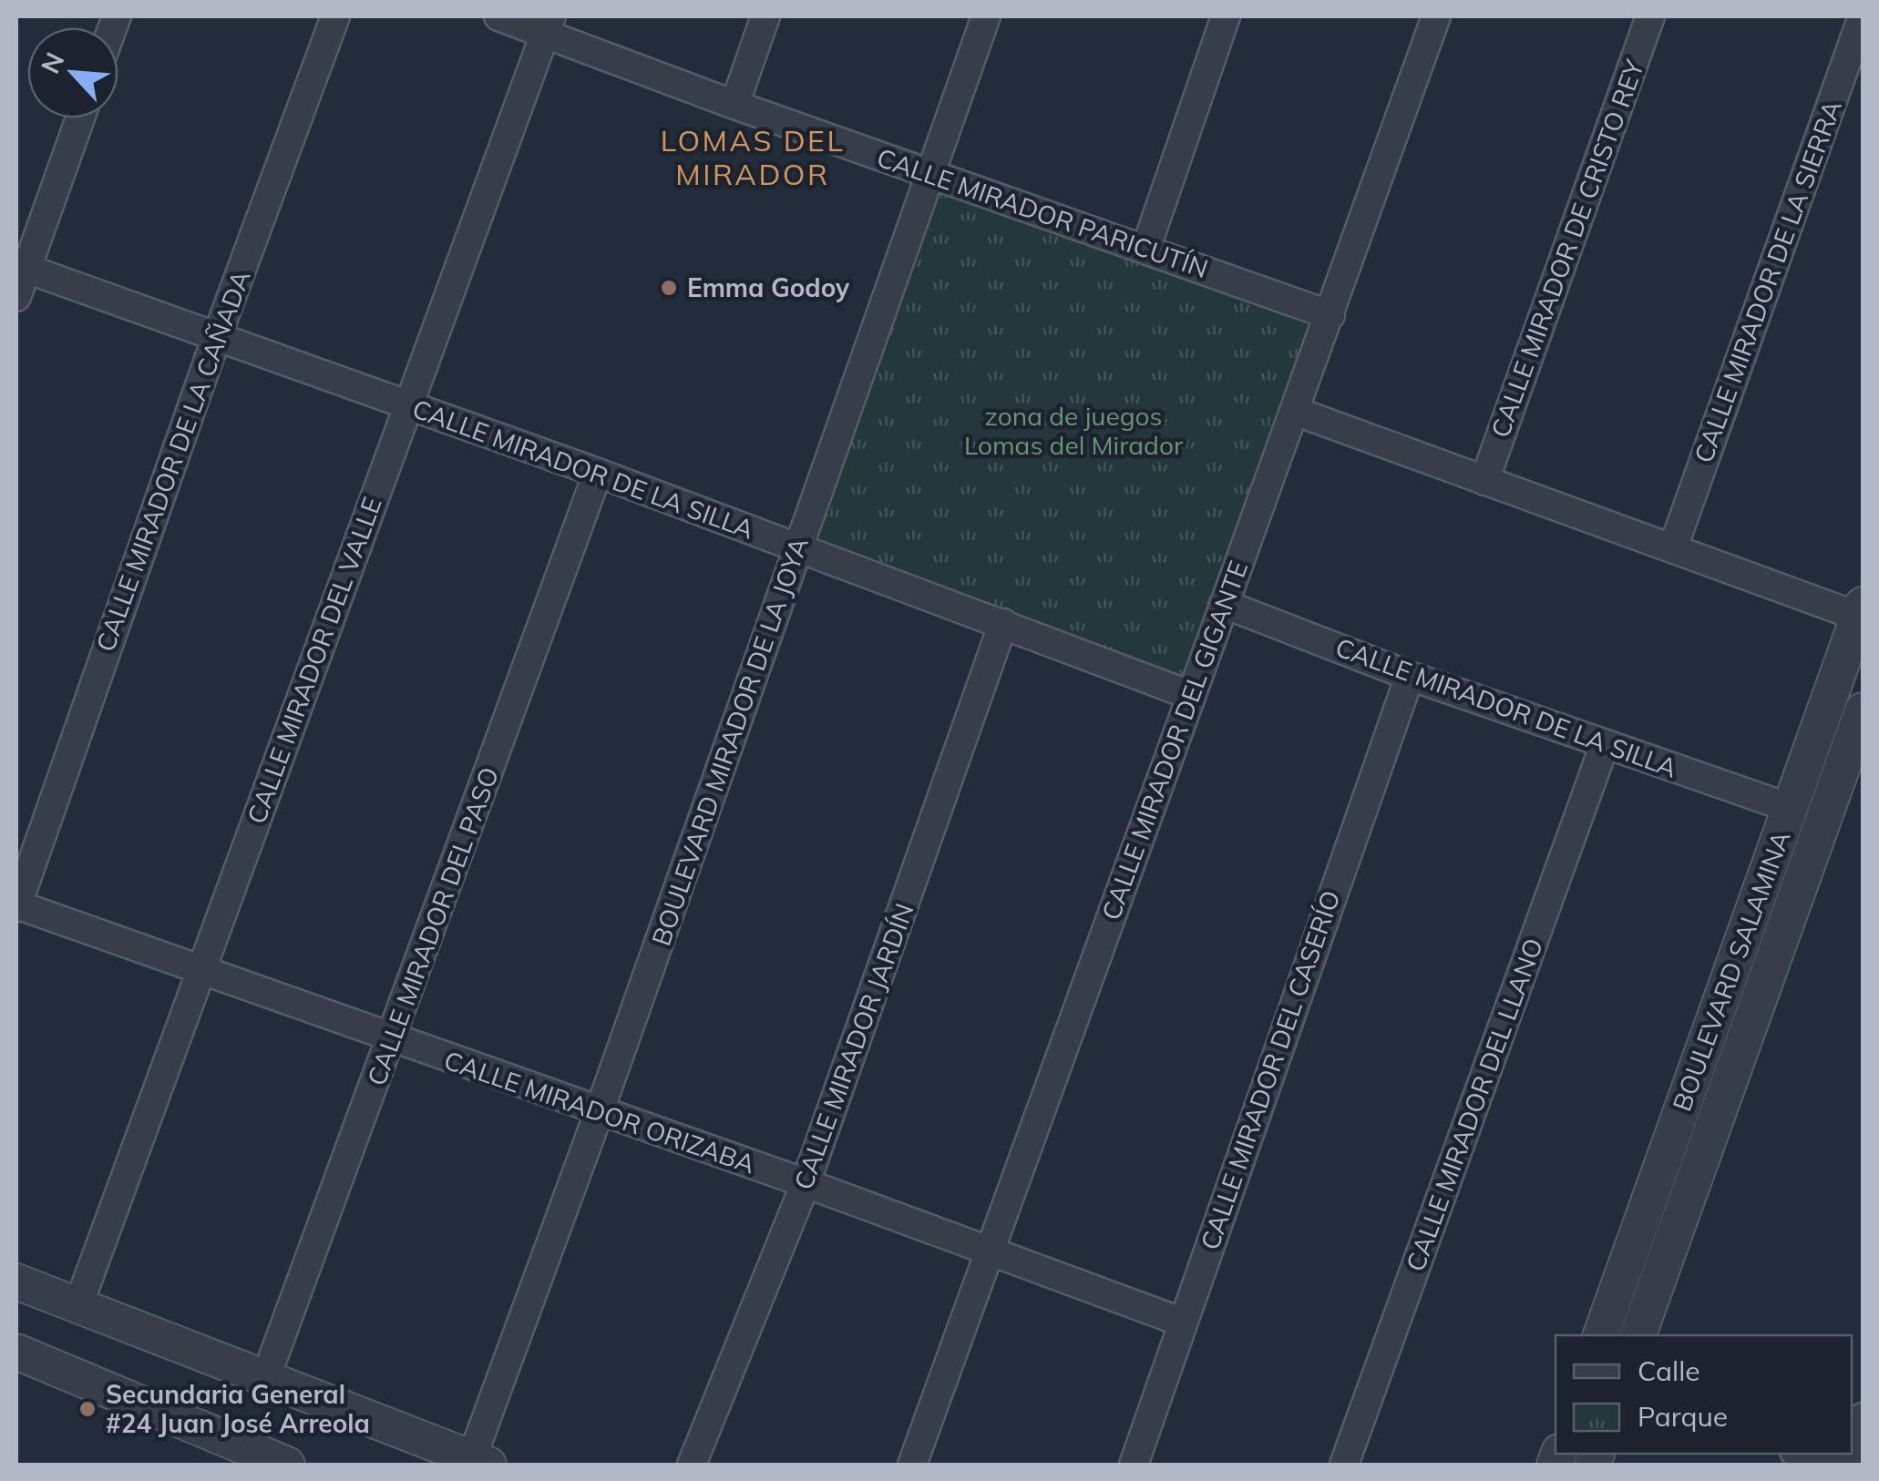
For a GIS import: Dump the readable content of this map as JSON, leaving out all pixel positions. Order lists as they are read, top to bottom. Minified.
{"streets":{"street":["CALLE MIRADOR PARICUTÍN","CALLE MIRADOR DE CRISTO REY","CALLE MIRADOR DE LA SIERRA","CALLE MIRADOR DE LA CAÑADA","CALLE MIRADOR DE LA SILLA","CALLE MIRADOR DEL VALLE","CALLE MIRADOR DEL GIGANTE","BOULEVARD MIRADOR DE LA JOYA","CALLE MIRADOR DEL PASO","BOULEVARD SALAMINA","CALLE MIRADOR JARDÍN","CALLE MIRADOR DEL CASERÍO","CALLE MIRADOR DEL LLANO","CALLE MIRADOR ORIZABA"]},"crossings":[["CALLE MIRADOR PARICUTÍN","CALLE MIRADOR DEL VALLE"],["CALLE MIRADOR PARICUTÍN","CALLE MIRADOR DEL GIGANTE"],["CALLE MIRADOR PARICUTÍN","BOULEVARD MIRADOR DE LA JOYA"],["CALLE MIRADOR DE LA CAÑADA","CALLE MIRADOR DE LA SILLA"],["CALLE MIRADOR DE LA CAÑADA","CALLE MIRADOR ORIZABA"],["CALLE MIRADOR DE LA SILLA","CALLE MIRADOR DEL VALLE"],["CALLE MIRADOR DE LA SILLA","CALLE MIRADOR DEL GIGANTE"],["CALLE MIRADOR DE LA SILLA","BOULEVARD MIRADOR DE LA JOYA"],["CALLE MIRADOR DE LA SILLA","CALLE MIRADOR DEL PASO"],["CALLE MIRADOR DE LA SILLA","BOULEVARD SALAMINA"],["CALLE MIRADOR DE LA SILLA","CALLE MIRADOR JARDÍN"],["CALLE MIRADOR DE LA SILLA","CALLE MIRADOR DEL CASERÍO"],["CALLE MIRADOR DE LA SILLA","CALLE MIRADOR DEL LLANO"],["CALLE MIRADOR DEL VALLE","CALLE MIRADOR ORIZABA"],["CALLE MIRADOR DEL GIGANTE","CALLE MIRADOR ORIZABA"],["BOULEVARD MIRADOR DE LA JOYA","CALLE MIRADOR ORIZABA"],["CALLE MIRADOR DEL PASO","CALLE MIRADOR ORIZABA"],["CALLE MIRADOR JARDÍN","CALLE MIRADOR ORIZABA"],["CALLE MIRADOR DEL CASERÍO","CALLE MIRADOR ORIZABA"]],"districts":["LOMAS DEL MIRADOR"],"parks":["zona de juegos Lomas del Mirador"],"places":["Emma Godoy","Secundaria General #24 Juan José Arreola"],"legend":["Calle","Parque"],"north":"top left"}
